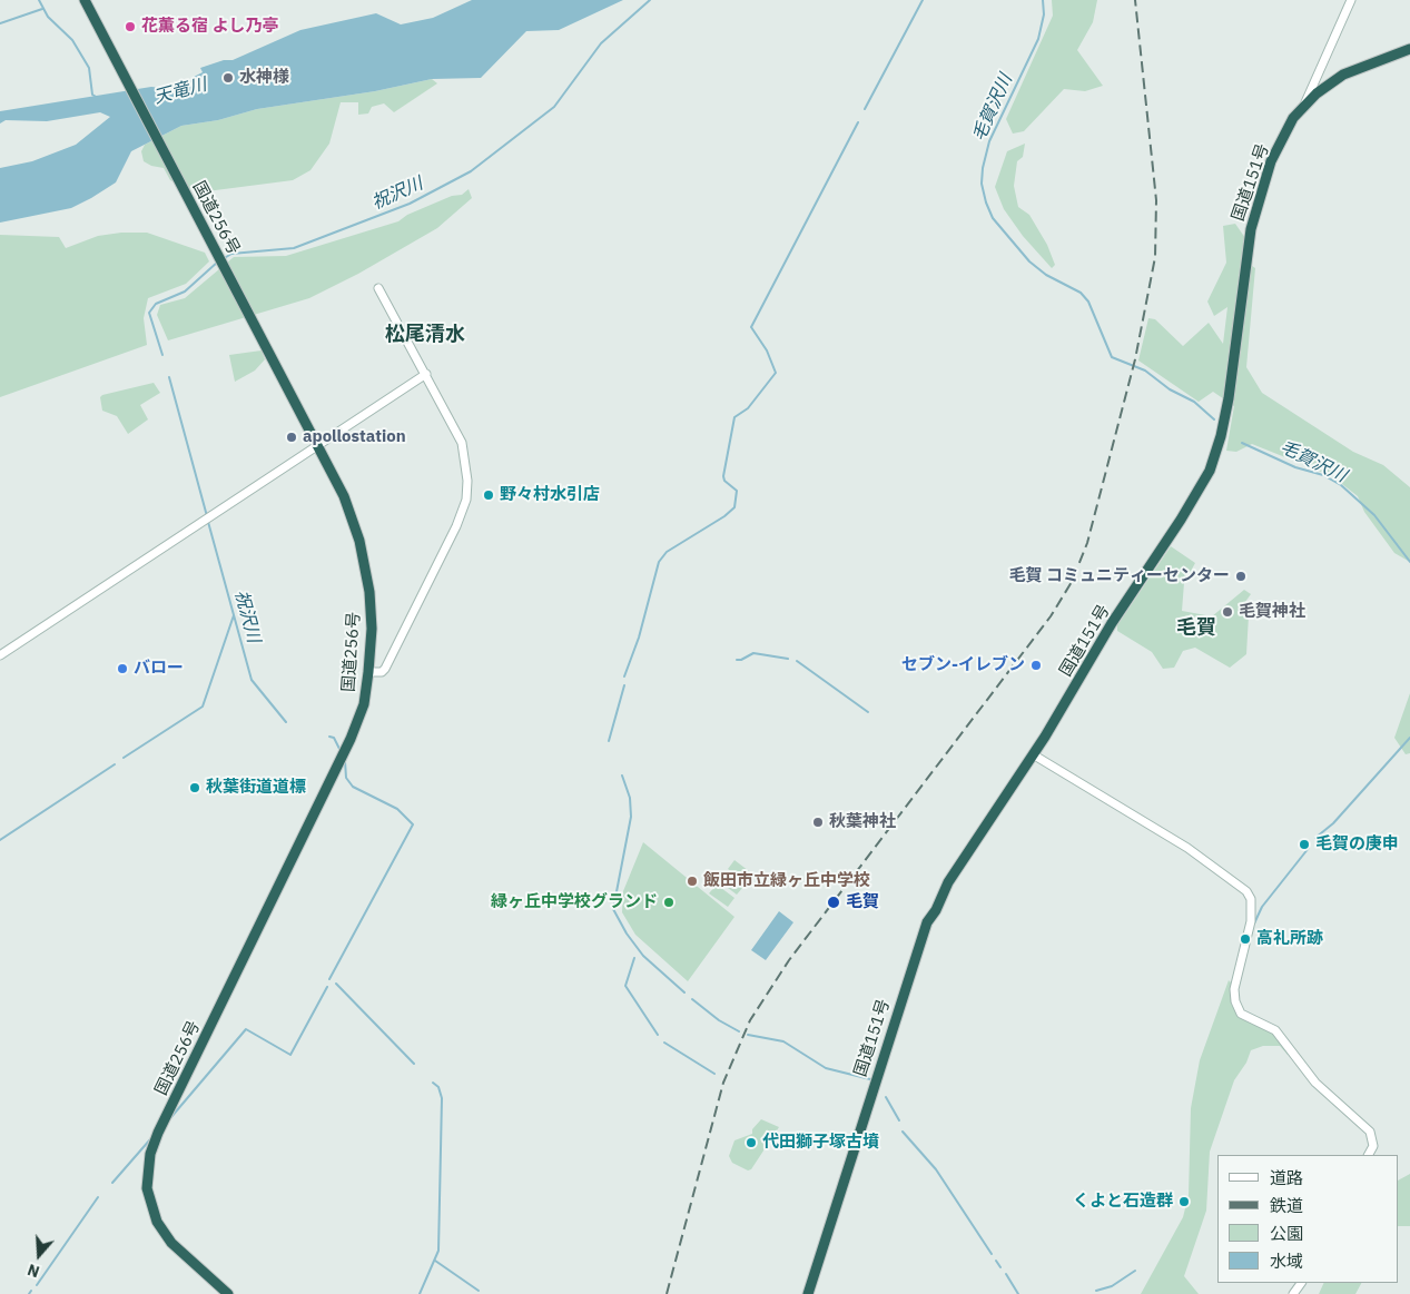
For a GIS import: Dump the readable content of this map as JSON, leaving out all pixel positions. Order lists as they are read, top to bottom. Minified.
{"streets":{"highway":["国道151号","国道256号"]},"districts":["松尾清水","毛賀"],"water":["天竜川","毛賀沢川","祝沢川"],"places":["花薫る宿 よし乃亭","水神様","apollostation","野々村水引店","毛賀 コミュニティーセンター","毛賀神社","セブン-イレブン","バロー","秋葉街道道標","秋葉神社","毛賀の庚申","飯田市立緑ヶ丘中学校","緑ヶ丘中学校グランド","毛賀","高礼所跡","代田獅子塚古墳","くよと石造群"],"legend":["道路","鉄道","公園","水域"],"north":"bottom"}
